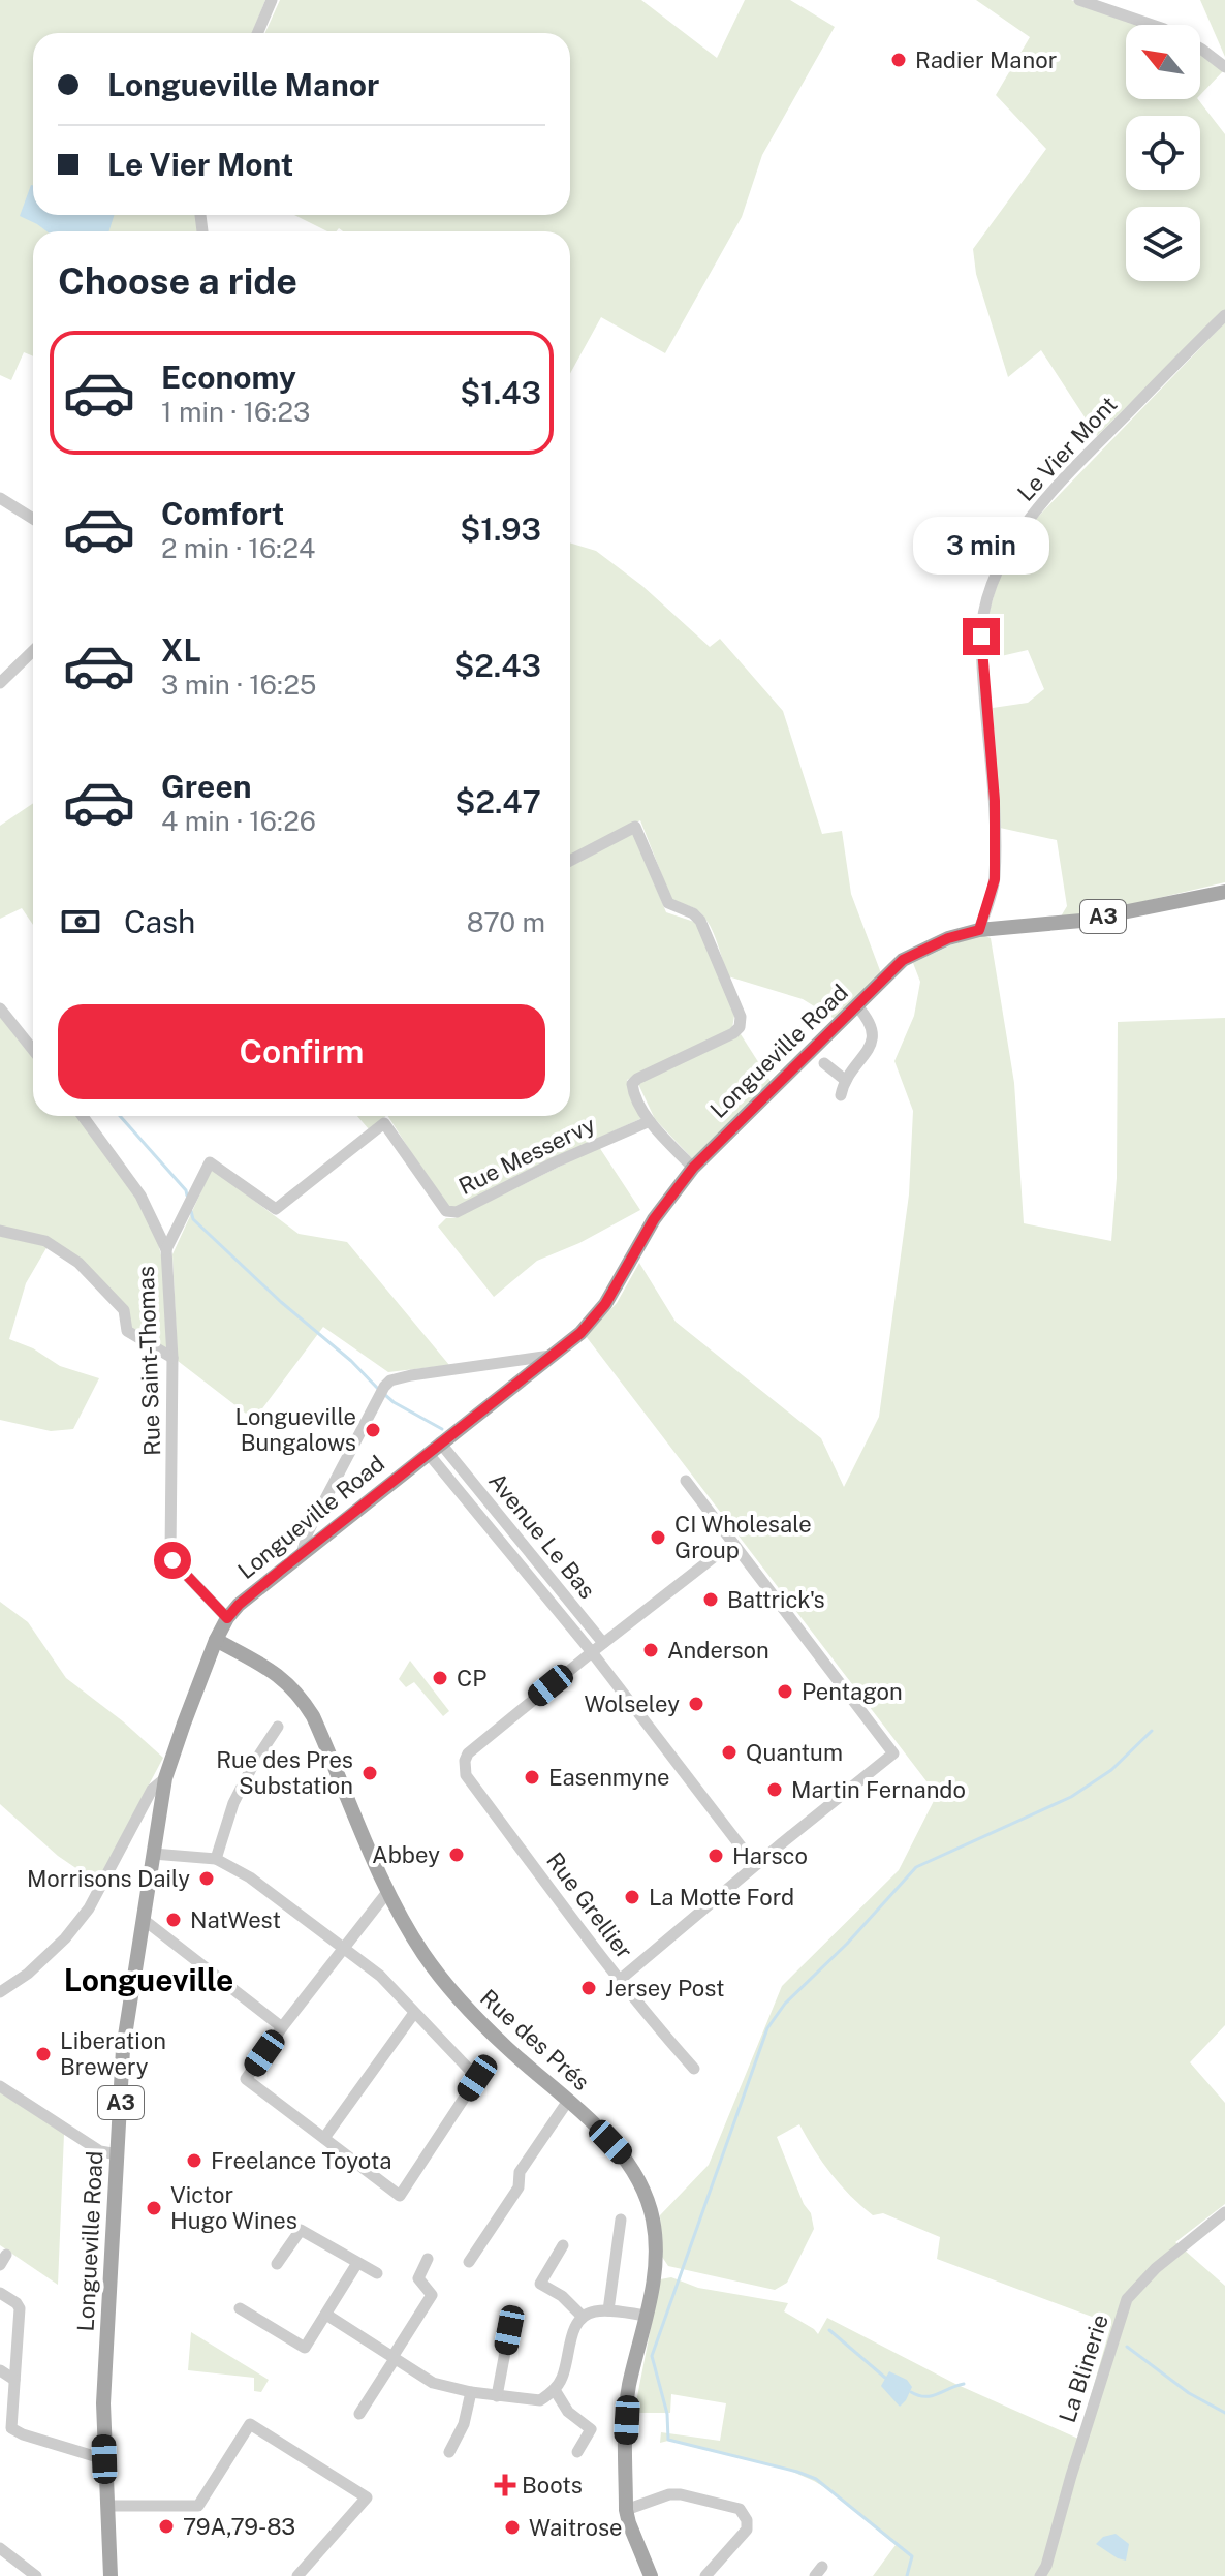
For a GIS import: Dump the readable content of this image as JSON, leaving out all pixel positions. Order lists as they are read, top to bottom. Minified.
{"streets":{"main road":["A3","Longueville Road","Rue des Prés"],"street":["Le Vier Mont","Rue Messervy","Rue Saint-Thomas","Avenue Le Bas","Rue Grellier","La Blinerie"]},"crossings":[["Le Vier Mont","A3"],["Le Vier Mont","Longueville Road"],["A3","Longueville Road"],["Longueville Road","Rue Saint-Thomas"],["Longueville Road","Avenue Le Bas"],["Longueville Road","Rue des Prés"],["Rue Messervy","Rue Saint-Thomas"],["Avenue Le Bas","Rue Grellier"]],"districts":["Longueville"],"places":{"other":["Radier Manor","Longueville Bungalows","CI Wholesale Group","Battrick's","Anderson","CP","Pentagon","Wolseley","Quantum","Rue des Pres Substation","Easenmyne","Martin Fernando","Abbey","Harsco","Morrisons Daily","La Motte Ford","NatWest","Jersey Post","Liberation Brewery","Freelance Toyota","Victor Hugo Wines","79A,79-83","Waitrose"],"health":["Boots"]},"north":"top left","page":{"banner":["Longueville Manor","Le Vier Mont"],"heading":"Choose a ride","list":[{"name":"Economy","note":"1 min · 16:23","value":"$1.43"},{"name":"Comfort","note":"2 min · 16:24","value":"$1.93"},{"name":"XL","note":"3 min · 16:25","value":"$2.43"},{"name":"Green","note":"4 min · 16:26","value":"$2.47"}],"bubble":"3 min","pay":["Cash","870 m"],"buttons":"Confirm"}}
